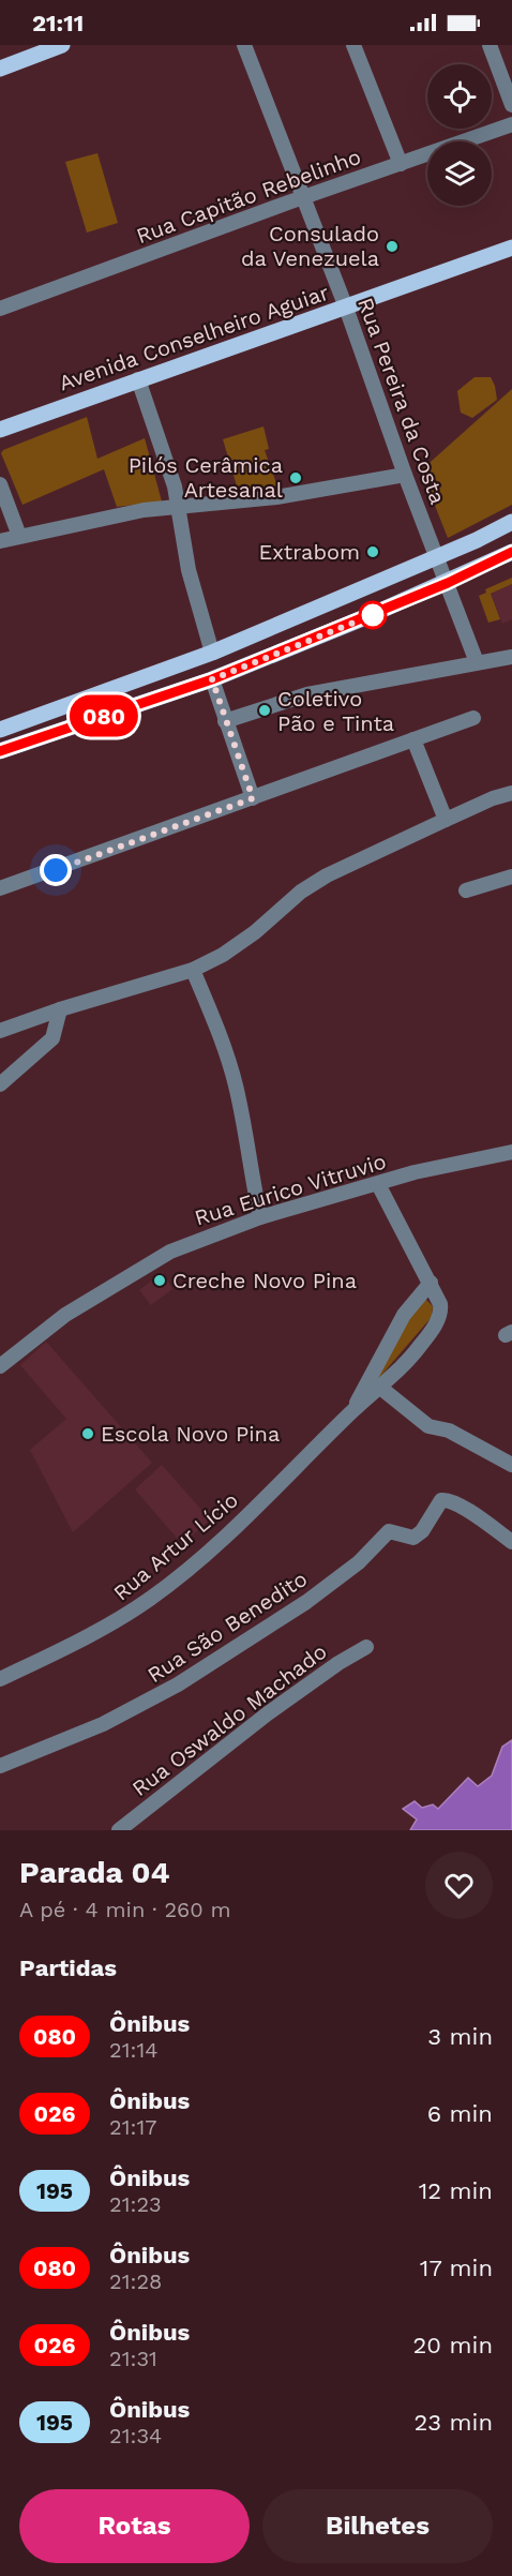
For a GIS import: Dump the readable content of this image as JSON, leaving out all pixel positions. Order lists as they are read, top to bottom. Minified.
{"streets":{"main road":["Avenida Conselheiro Aguiar"],"street":["Rua Capitão Rebelinho","Rua Pereira da Costa","Rua Eurico Vitruvio","Rua Artur Lício","Rua São Benedito","Rua Oswaldo Machado"]},"crossings":[["Rua Capitão Rebelinho","Rua Pereira da Costa"],["Avenida Conselheiro Aguiar","Rua Pereira da Costa"],["Rua Eurico Vitruvio","Rua Artur Lício"]],"places":["Consulado da Venezuela","Pilós Cerâmica Artesanal","Extrabom","Coletivo Pão e Tinta","Creche Novo Pina","Escola Novo Pina"],"lines":["bus line 080"],"page":{"status":"21:11","on_map":"080","heading":[["Parada 04","A pé · 4 min · 260 m"],"Partidas"],"list":[{"mark":"080","name":"Ônibus","note":"21:14","value":"3 min"},{"mark":"026","name":"Ônibus","note":"21:17","value":"6 min"},{"mark":"195","name":"Ônibus","note":"21:23","value":"12 min"},{"mark":"080","name":"Ônibus","note":"21:28","value":"17 min"},{"mark":"026","name":"Ônibus","note":"21:31","value":"20 min"},{"mark":"195","name":"Ônibus","note":"21:34","value":"23 min"}],"buttons":["Rotas","Bilhetes"]}}
